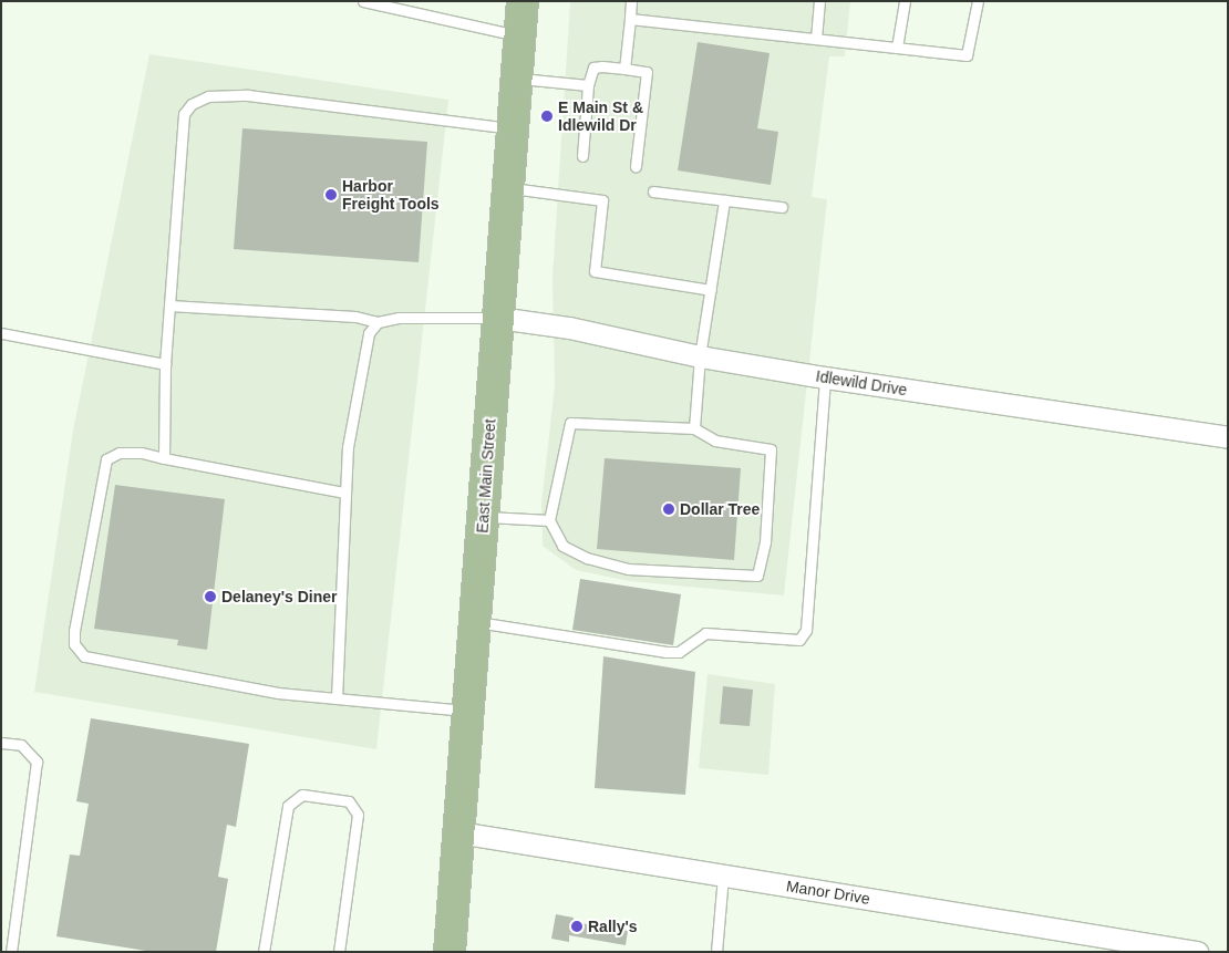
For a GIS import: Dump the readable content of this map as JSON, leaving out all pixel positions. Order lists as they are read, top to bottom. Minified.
{"streets":{"main road":["East Main Street"],"street":["Idlewild Drive","Manor Drive"]},"crossings":[["Idlewild Drive","East Main Street"],["East Main Street","Manor Drive"]],"places":["E Main St & Idlewild Dr","Harbor Freight Tools","Dollar Tree","Delaney's Diner","Rally's"]}
